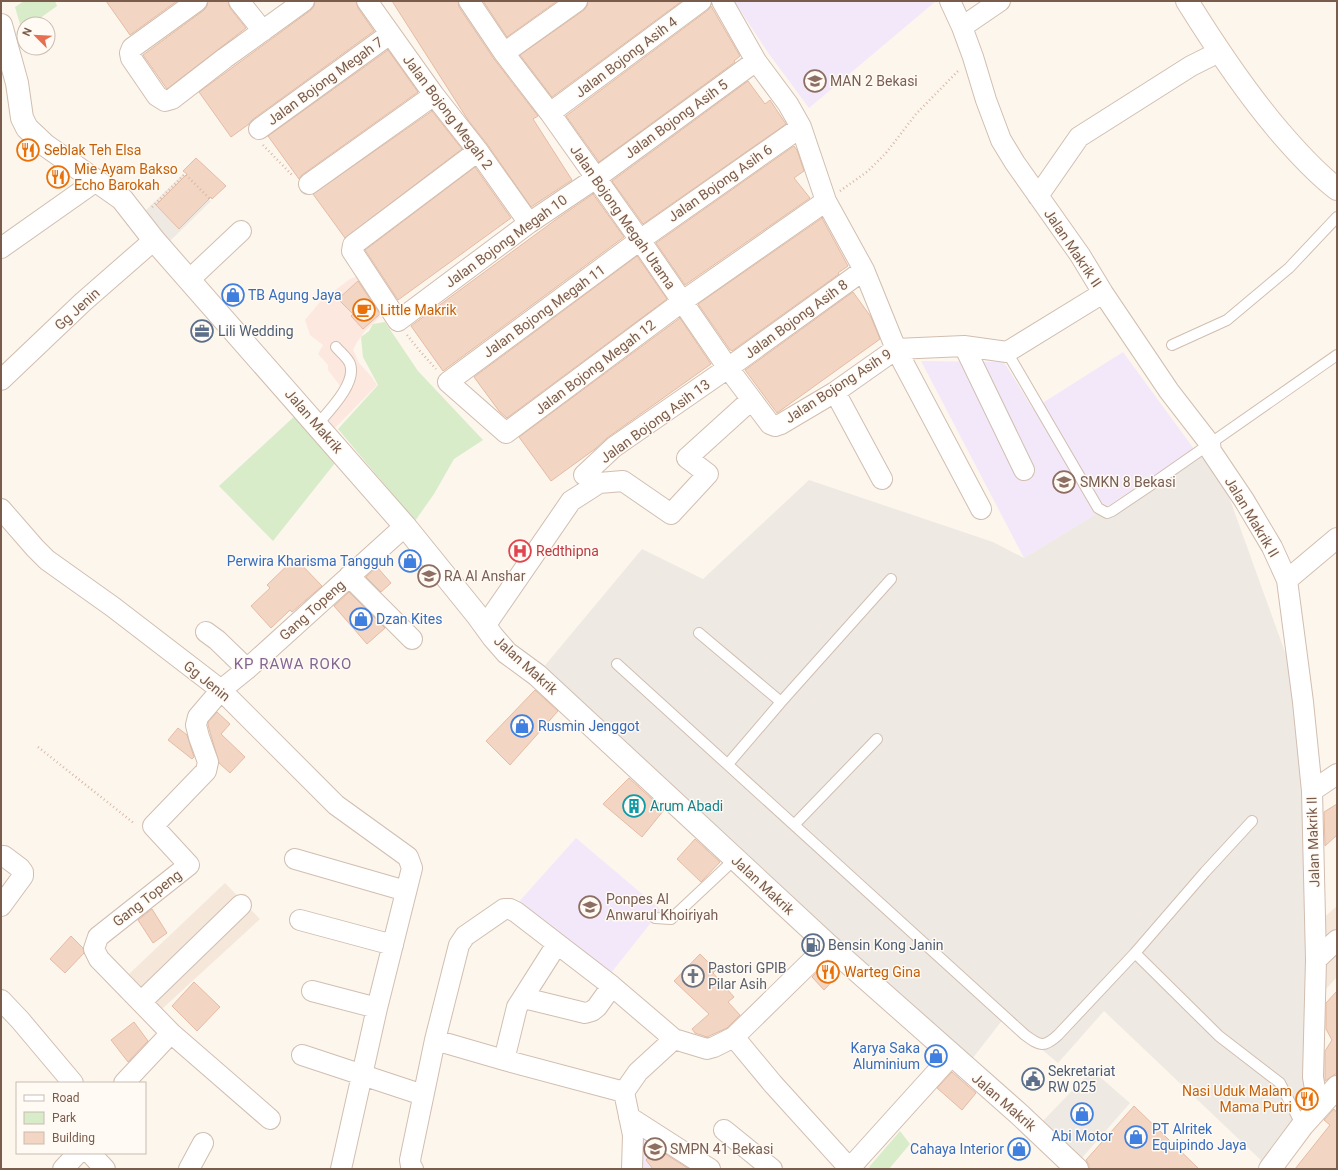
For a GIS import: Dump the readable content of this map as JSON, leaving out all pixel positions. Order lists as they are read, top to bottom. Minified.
{"streets":{"street":["Jalan Bojong Asih 4","Jalan Bojong Megah 7","Jalan Bojong Megah 2","Jalan Bojong Asih 5","Jalan Bojong Asih 6","Jalan Bojong Megah Utama","Jalan Bojong Megah 10","Jalan Makrik II","Gg Jenin","Jalan Bojong Megah 11","Jalan Bojong Asih 8","Jalan Bojong Megah 12","Jalan Bojong Asih 9","Jalan Makrik","Jalan Bojong Asih 13","Gang Topeng"]},"crossings":[["Jalan Bojong Asih 4","Jalan Bojong Megah Utama"],["Jalan Bojong Megah 7","Jalan Bojong Megah 2"],["Jalan Bojong Megah 2","Jalan Bojong Megah 10"],["Jalan Bojong Asih 5","Jalan Bojong Megah Utama"],["Jalan Bojong Asih 5","Jalan Bojong Megah 10"],["Jalan Bojong Asih 6","Jalan Bojong Megah Utama"],["Jalan Bojong Asih 6","Jalan Bojong Megah 11"],["Jalan Bojong Megah Utama","Jalan Bojong Megah 10"],["Jalan Bojong Megah Utama","Jalan Bojong Megah 11"],["Jalan Bojong Megah Utama","Jalan Bojong Asih 8"],["Jalan Bojong Megah Utama","Jalan Bojong Megah 12"],["Jalan Bojong Megah Utama","Jalan Bojong Asih 9"],["Jalan Bojong Megah Utama","Jalan Bojong Asih 13"],["Gg Jenin","Jalan Makrik"],["Gg Jenin","Gang Topeng"],["Jalan Bojong Megah 11","Jalan Bojong Megah 12"],["Jalan Bojong Asih 8","Jalan Bojong Asih 13"],["Jalan Makrik","Gang Topeng"]],"districts":["KP RAWA ROKO"],"places":{"school or university":["MAN 2 Bekasi","SMKN 8 Bekasi","RA Al Anshar","Ponpes Al Anwarul Khoiriyah","SMPN 41 Bekasi"],"restaurant":["Seblak Teh Elsa","Mie Ayam Bakso Echo Barokah","Warteg Gina","Nasi Uduk Malam Mama Putri"],"shop":["TB Agung Jaya","Perwira Kharisma Tangguh","Dzan Kites","Rusmin Jenggot","Karya Saka Aluminium","Abi Motor","PT Alritek Equipindo Jaya","Cahaya Interior"],"cafe":["Little Makrik"],"office":["Lili Wedding"],"hospital":["Redthipna"],"building":["Arum Abadi"],"fuel station":["Bensin Kong Janin"],"church":["Pastori GPIB Pilar Asih"],"public building":["Sekretariat RW 025"]},"legend":["Road","Park","Building"],"north":"top left"}
